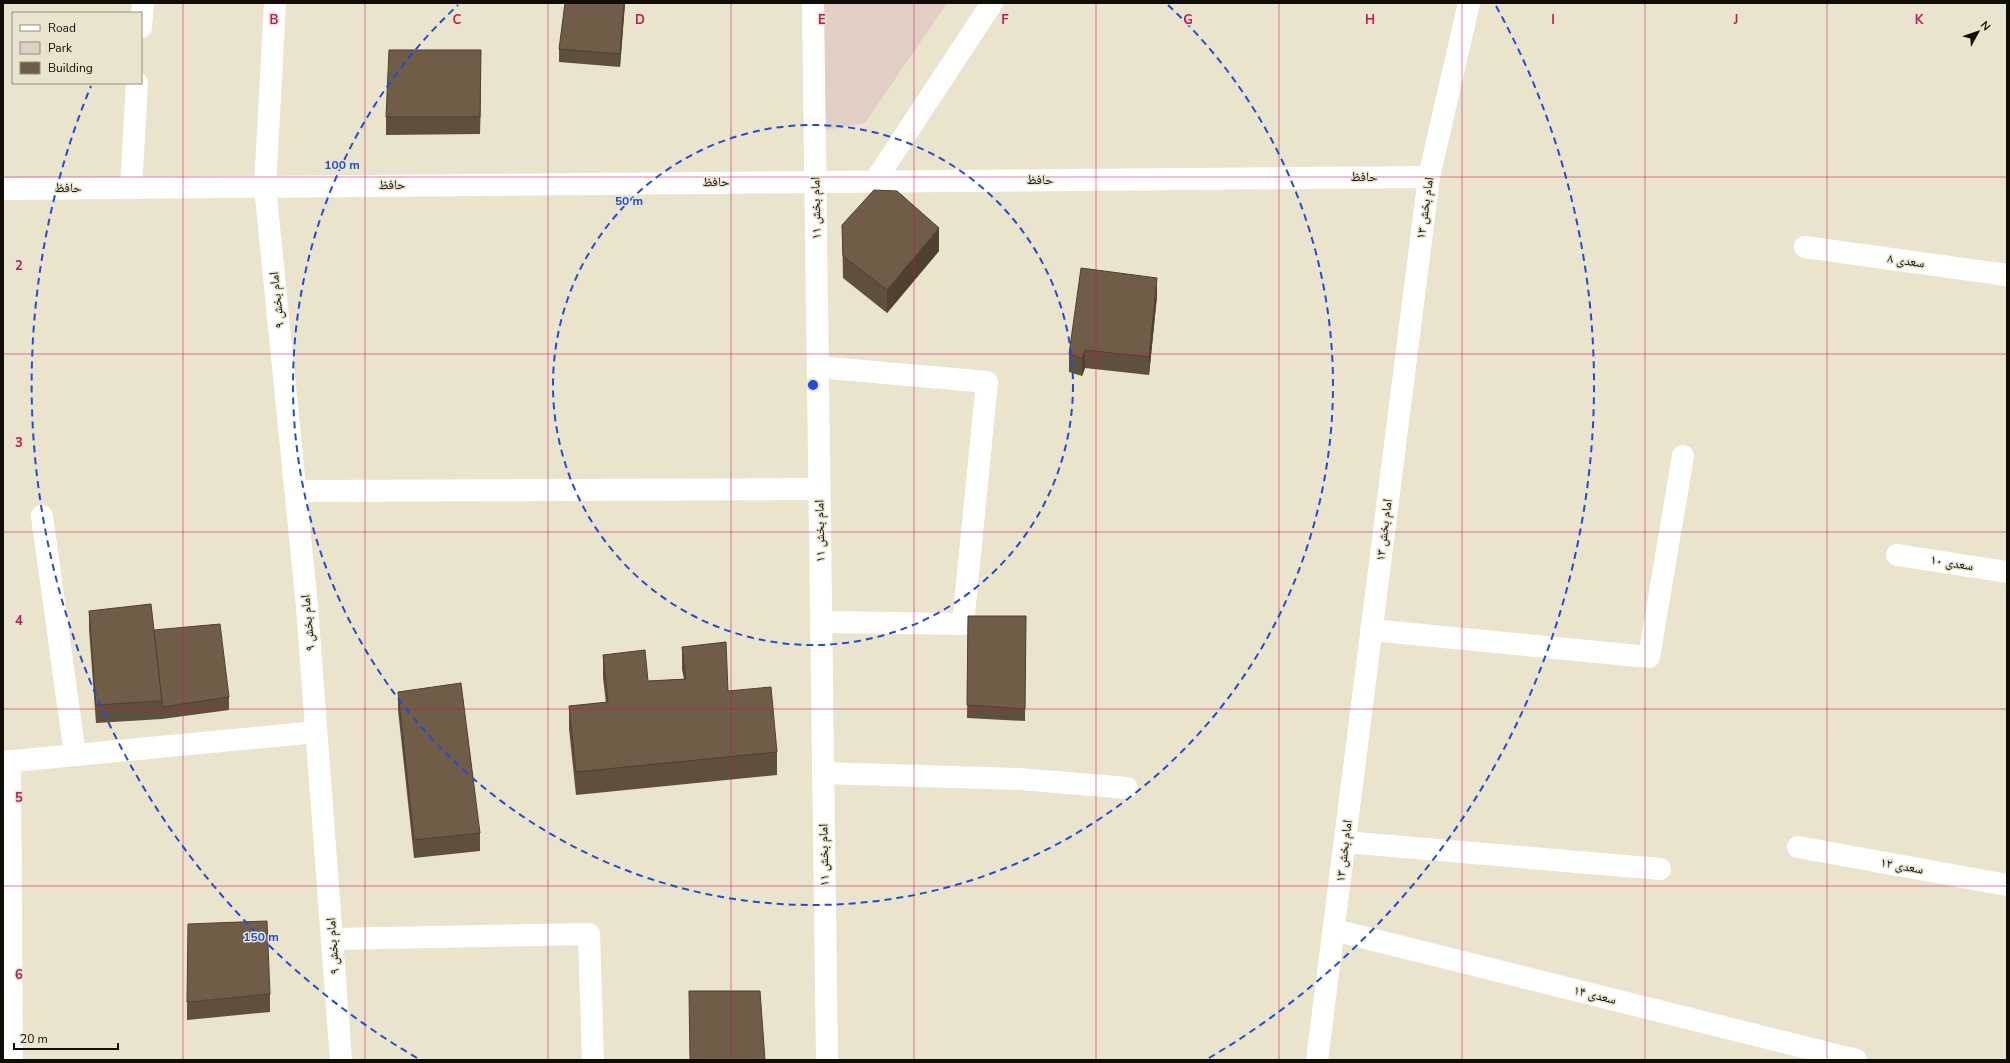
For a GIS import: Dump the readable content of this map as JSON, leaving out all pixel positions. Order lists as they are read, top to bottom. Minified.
{"streets":{"street":["حافظ","امام بخش ۱۱","امام بخش ۱۳","سعدی ۸","امام بخش ۹","سعدی ۱۰","سعدی ۱۲","سعدی ۱۴"]},"crossings":[["حافظ","امام بخش ۱۱"],["حافظ","امام بخش ۱۳"],["حافظ","امام بخش ۹"],["امام بخش ۱۳","سعدی ۱۴"]],"legend":["Road","Park","Building"],"scale_bar":"20 m","north":"top right","grid":{"columns":["B","C","D","E","F","G","H","I","J","K"],"rows":["2","3","4","5","6"]},"rings":["100 m","50 m","150 m"]}
